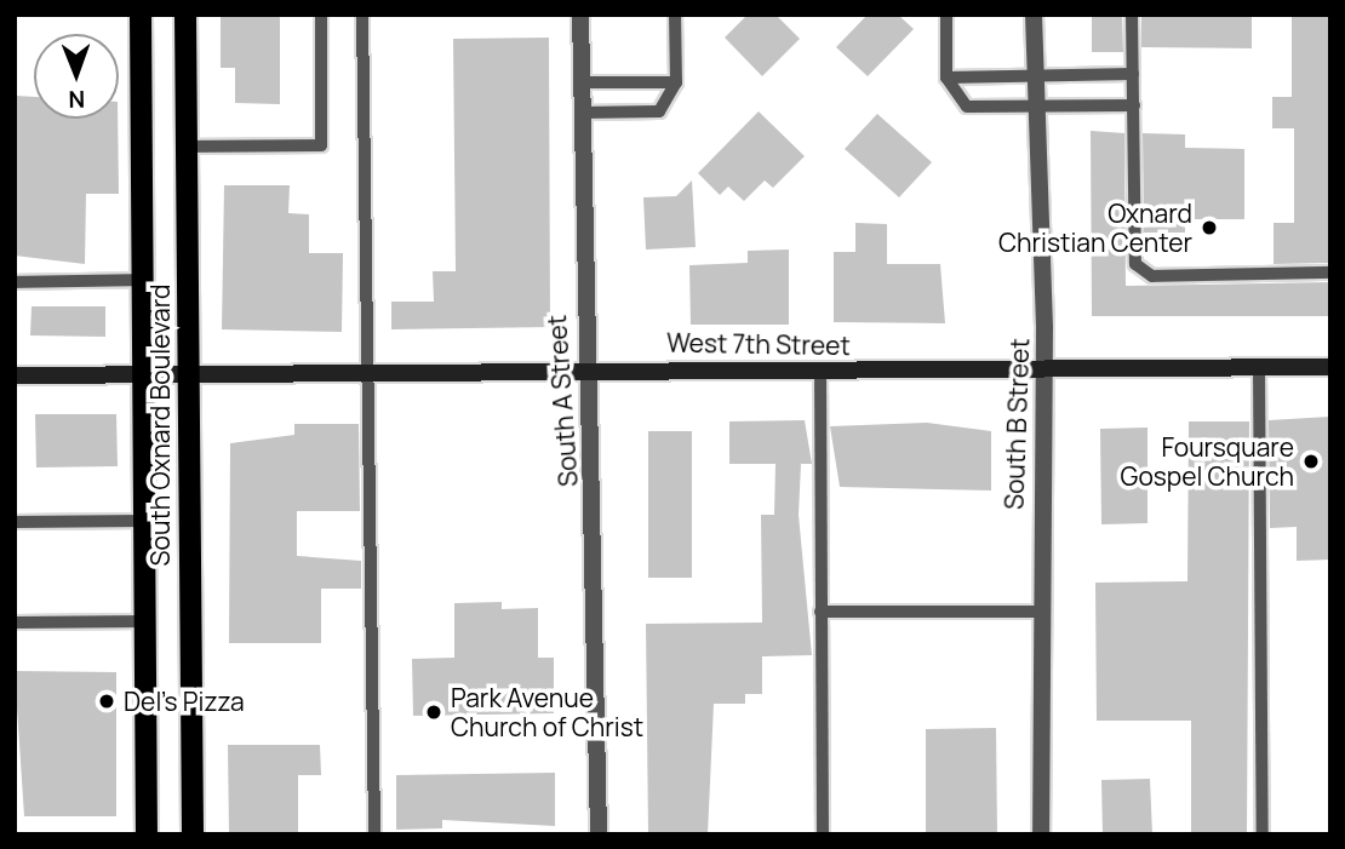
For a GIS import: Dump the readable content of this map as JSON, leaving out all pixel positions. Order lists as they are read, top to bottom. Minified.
{"streets":{"main road":["South Oxnard Boulevard"],"street":["West 7th Street","South A Street","South B Street"]},"crossings":[["West 7th Street","South A Street"],["West 7th Street","South B Street"],["West 7th Street","South Oxnard Boulevard"]],"places":["Oxnard Christian Center","Foursquare Gospel Church","Del's Pizza","Park Avenue Church of Christ"],"north":"bottom"}
